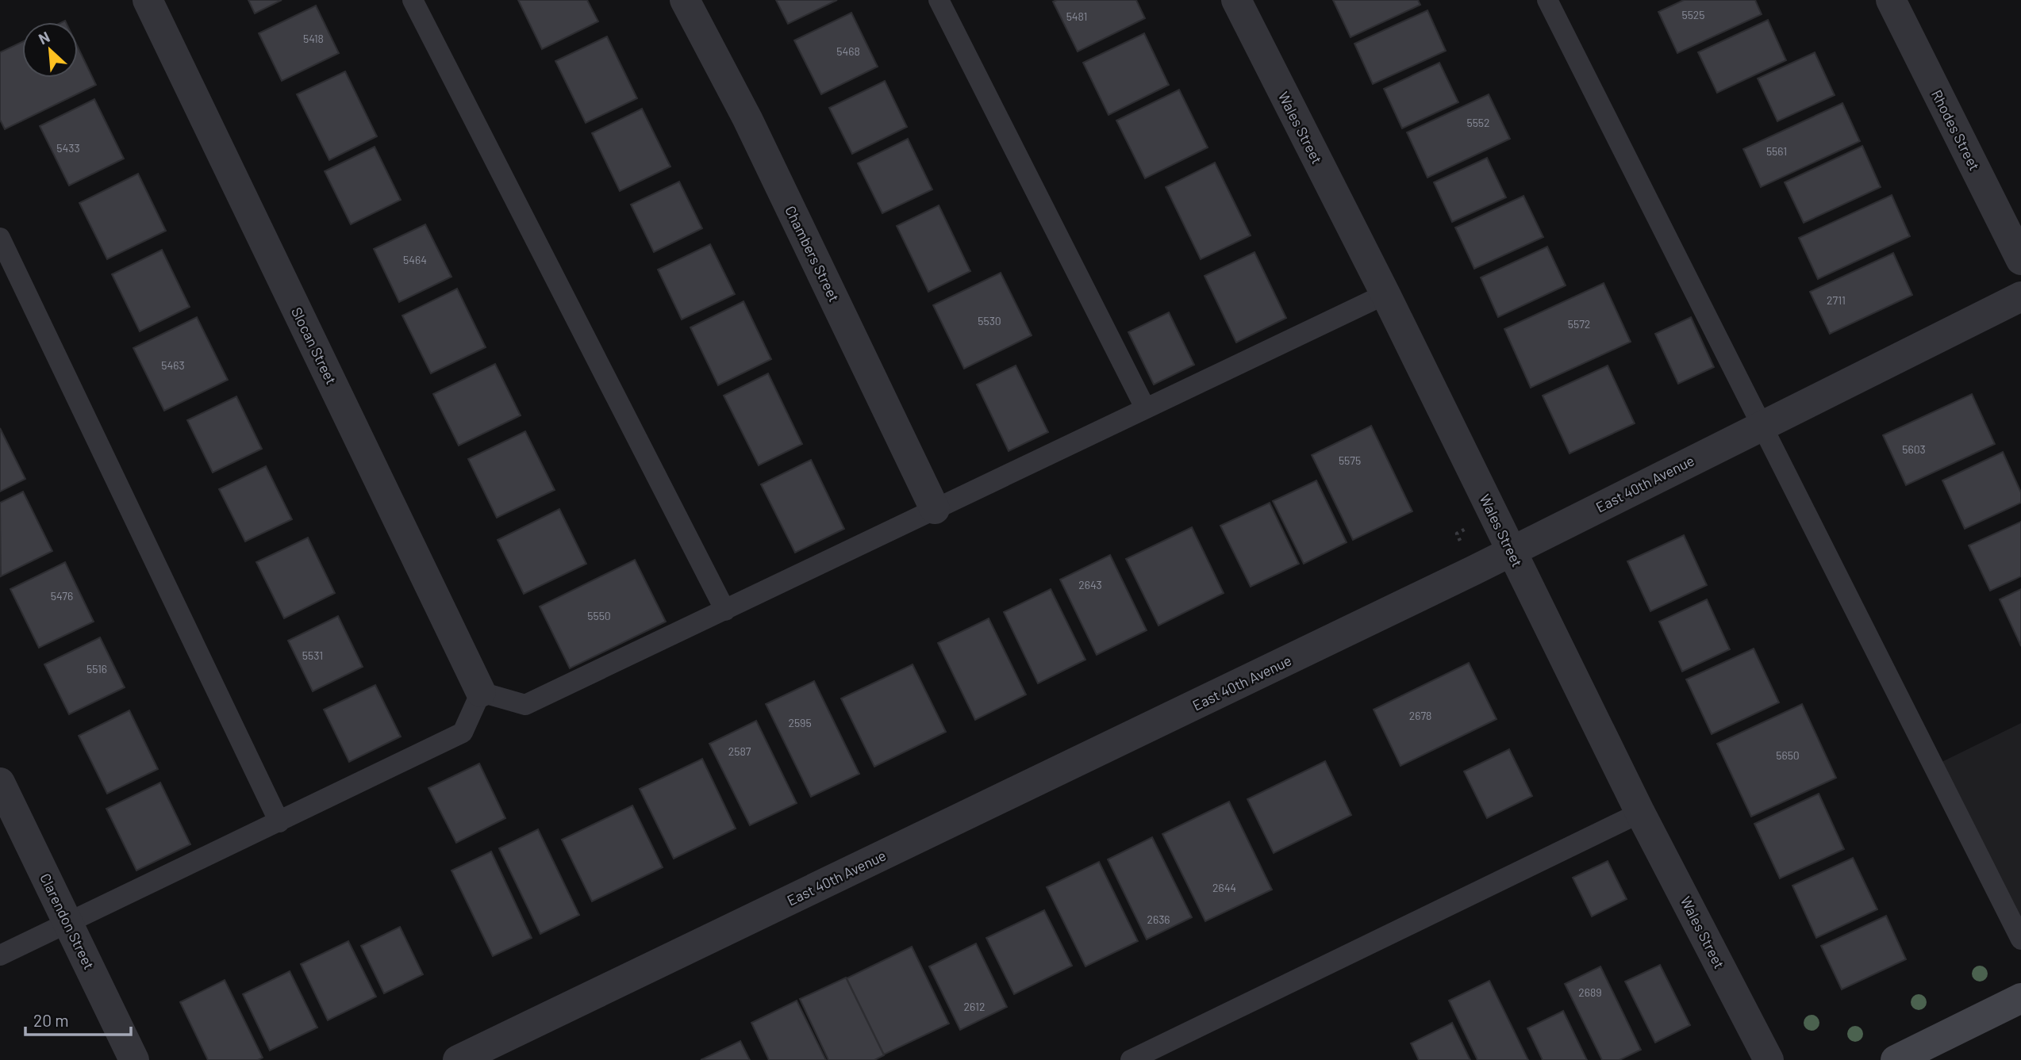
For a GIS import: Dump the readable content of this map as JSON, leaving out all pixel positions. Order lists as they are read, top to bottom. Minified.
{"streets":{"street":["Wales Street","Rhodes Street","Chambers Street","Slocan Street","East 40th Avenue","Clarendon Street"]},"crossings":[["Wales Street","East 40th Avenue"]],"house_numbers":["5525","5481","5418","5468","5552","5433","5561","5464","2711","5530","5572","5463","5603","5575","2643","5476","5550","5531","5516","2678","2595","2587","5650","2644","2636","2689","2612"],"scale_bar":"20 m","north":"top left"}
